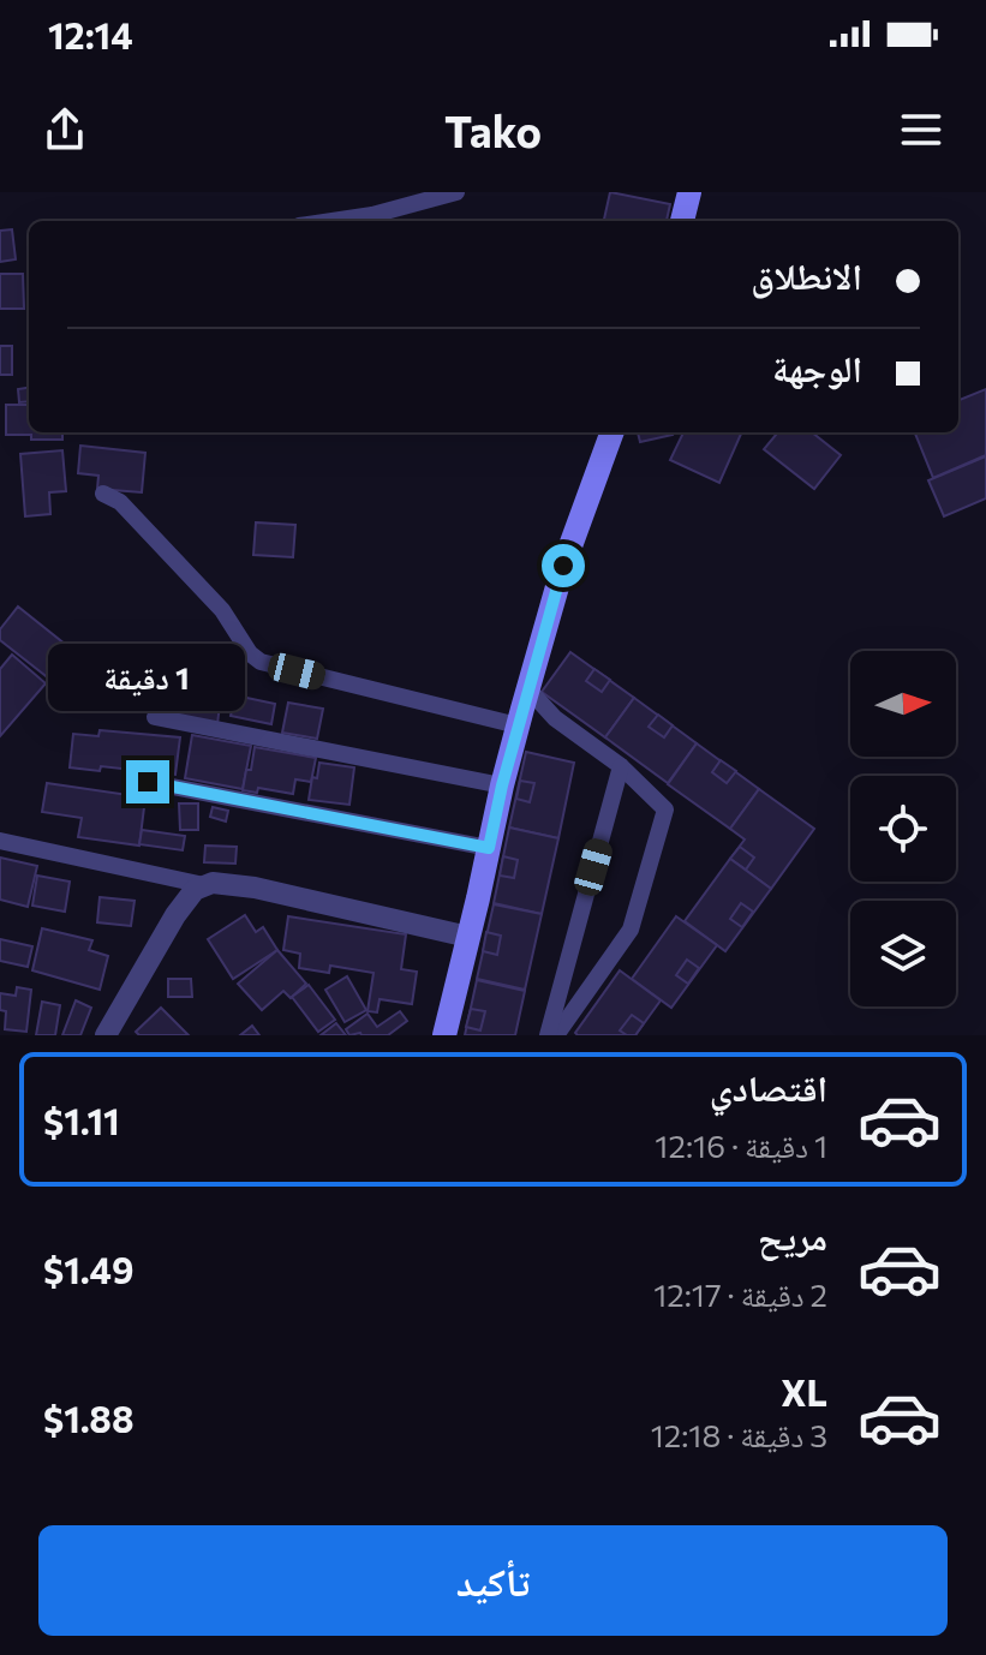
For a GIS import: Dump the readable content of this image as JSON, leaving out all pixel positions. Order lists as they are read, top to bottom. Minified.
{"north":"right","page":{"status":"12:14","header":"Tako","banner":["الانطلاق","الوجهة"],"bubble":"1 دقيقة","list":[{"name":"اقتصادي","note":"1 دقيقة · 12:16","value":"$1.11"},{"name":"مريح","note":"2 دقيقة · 12:17","value":"$1.49"},{"name":"XL","note":"3 دقيقة · 12:18","value":"$1.88"}],"buttons":"تأكيد"}}
